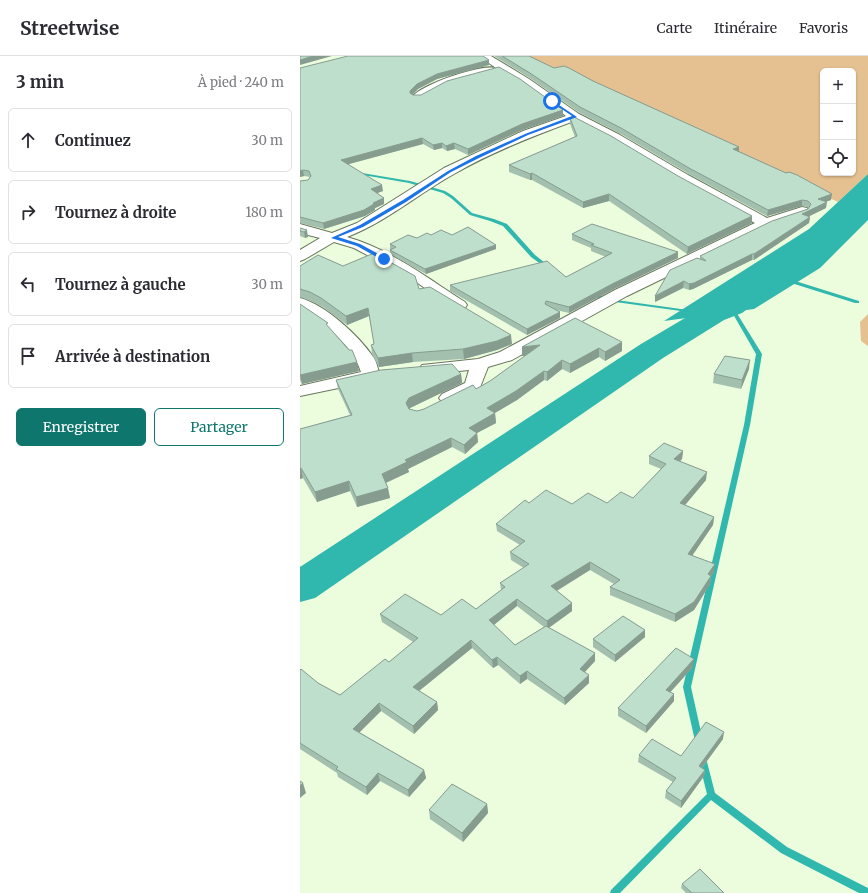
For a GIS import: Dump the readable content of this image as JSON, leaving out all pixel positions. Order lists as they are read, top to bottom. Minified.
{"page":{"header":"Streetwise","nav":["Carte","Itinéraire","Favoris"],"heading":["3 min","À pied · 240 m"],"map_buttons":["+","−"],"list":[["Continuez","30 m"],["Tournez à droite","180 m"],["Tournez à gauche","30 m"],"Arrivée à destination"],"buttons":["Enregistrer","Partager"]}}
